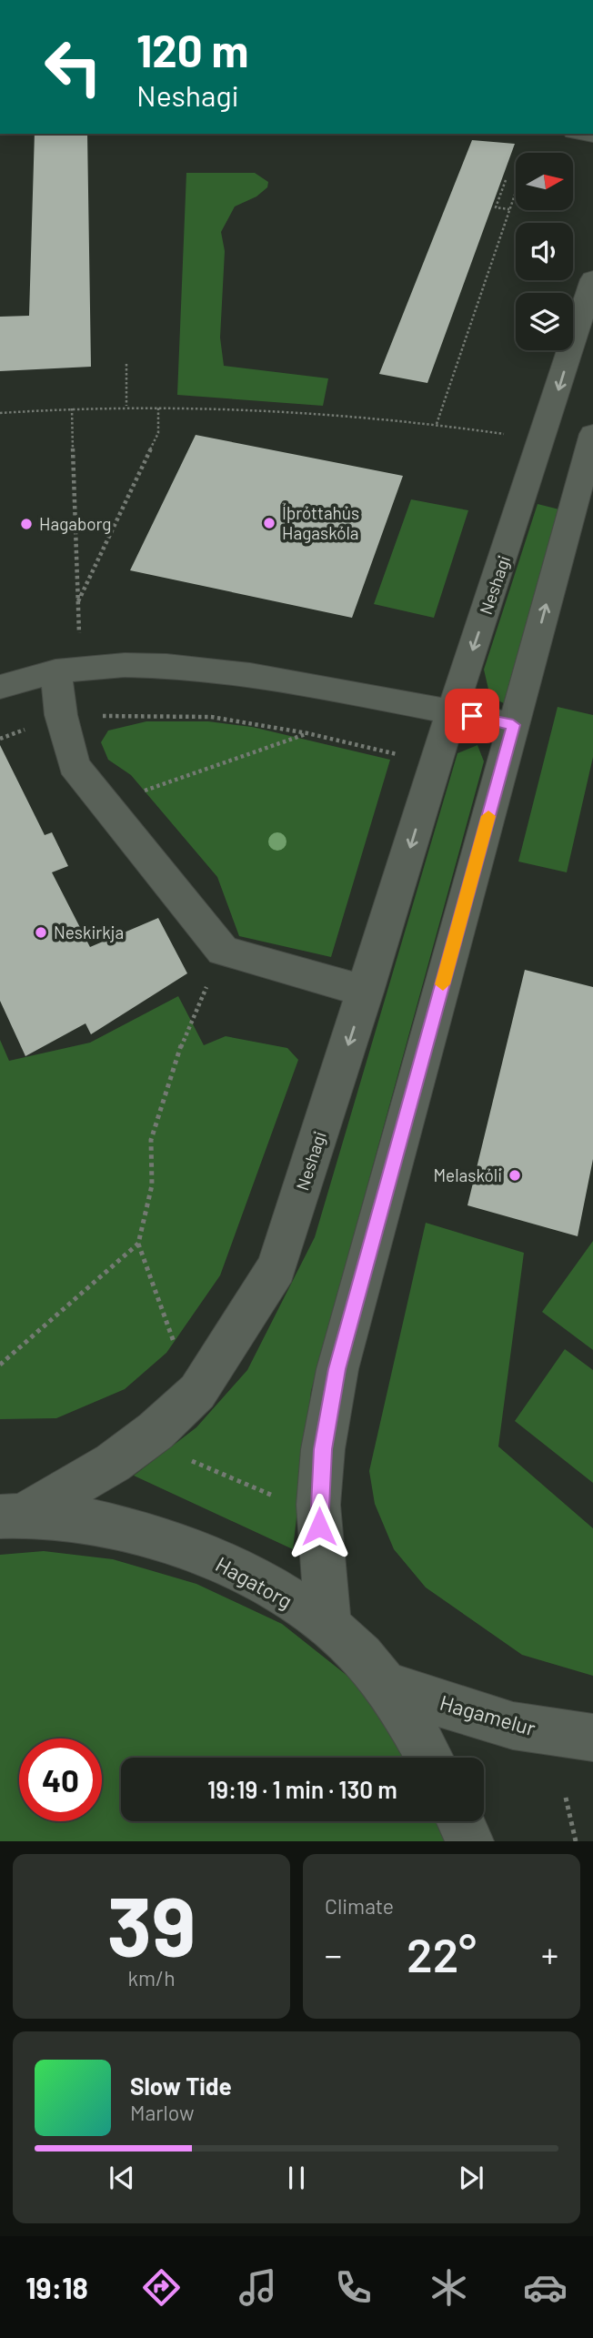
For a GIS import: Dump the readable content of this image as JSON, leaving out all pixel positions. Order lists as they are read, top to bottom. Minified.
{"streets":{"street":["Neshagi","Hagatorg","Hagamelur"]},"crossings":[["Neshagi","Hagatorg"],["Hagatorg","Hagamelur"]],"places":["Íþróttahús Hagaskóla","Hagaborg","Neskirkja","Melaskóli"],"north":"right","page":{"turn":["120 m","Neshagi"],"limit":"40","trip":"19:19 · 1 min · 130 m","tile":[["39","km/h"],"Climate"],"heat":["−","22°","+"],"song":["Slow Tide","Marlow"],"tabs":"19:18"}}
